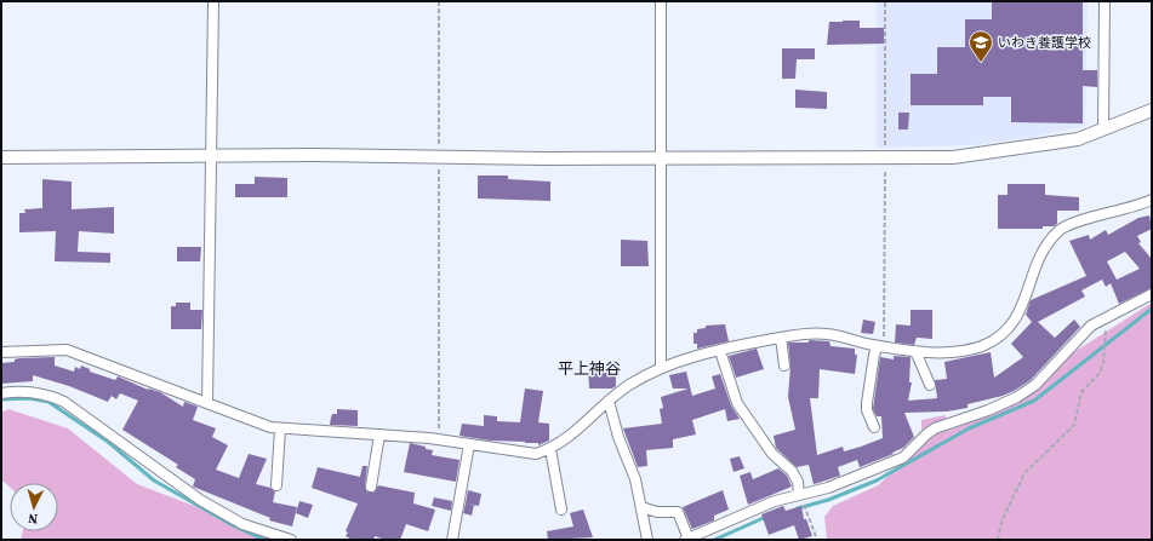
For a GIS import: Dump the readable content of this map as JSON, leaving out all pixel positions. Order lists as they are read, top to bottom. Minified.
{"districts":["平上神谷"],"places":{"school or university":["いわき養護学校"]},"north":"bottom"}
